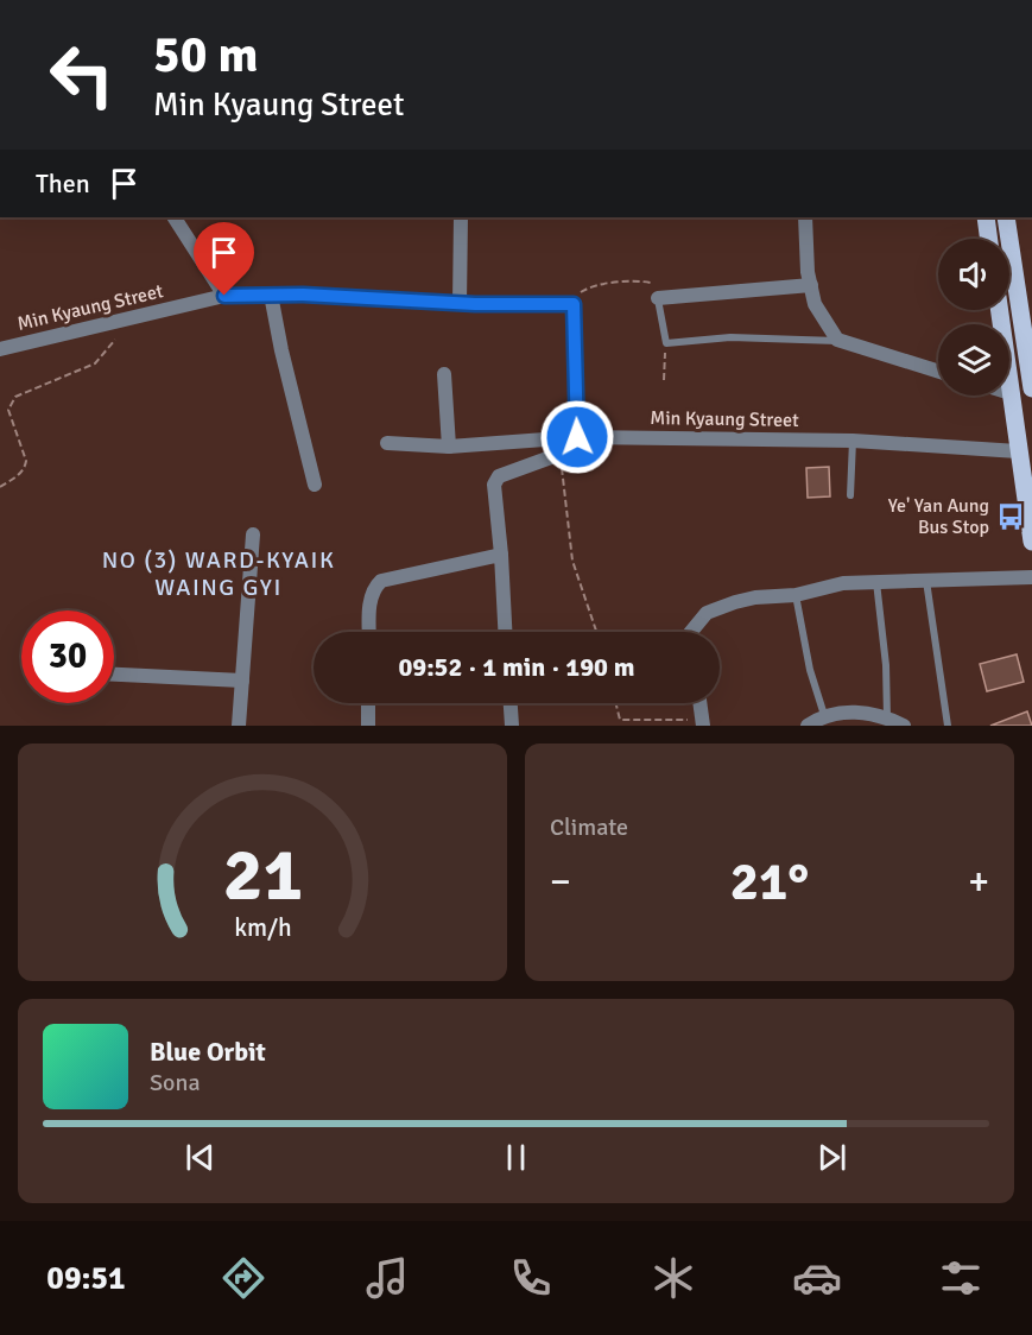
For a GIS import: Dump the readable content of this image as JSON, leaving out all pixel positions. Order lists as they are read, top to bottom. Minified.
{"streets":{"street":["Min Kyaung Street"]},"districts":["NO (3) WARD-KYAIK WAING GYI"],"places":{"bus stop":["Ye' Yan Aung Bus Stop"]},"page":{"turn":["50 m","Min Kyaung Street"],"then":"Then","limit":"30","trip":"09:52 · 1 min · 190 m","tile":"Climate","heat":["−","21°","+"],"song":["Blue Orbit","Sona"],"tabs":"09:51","gauge":["21","km/h"]}}
